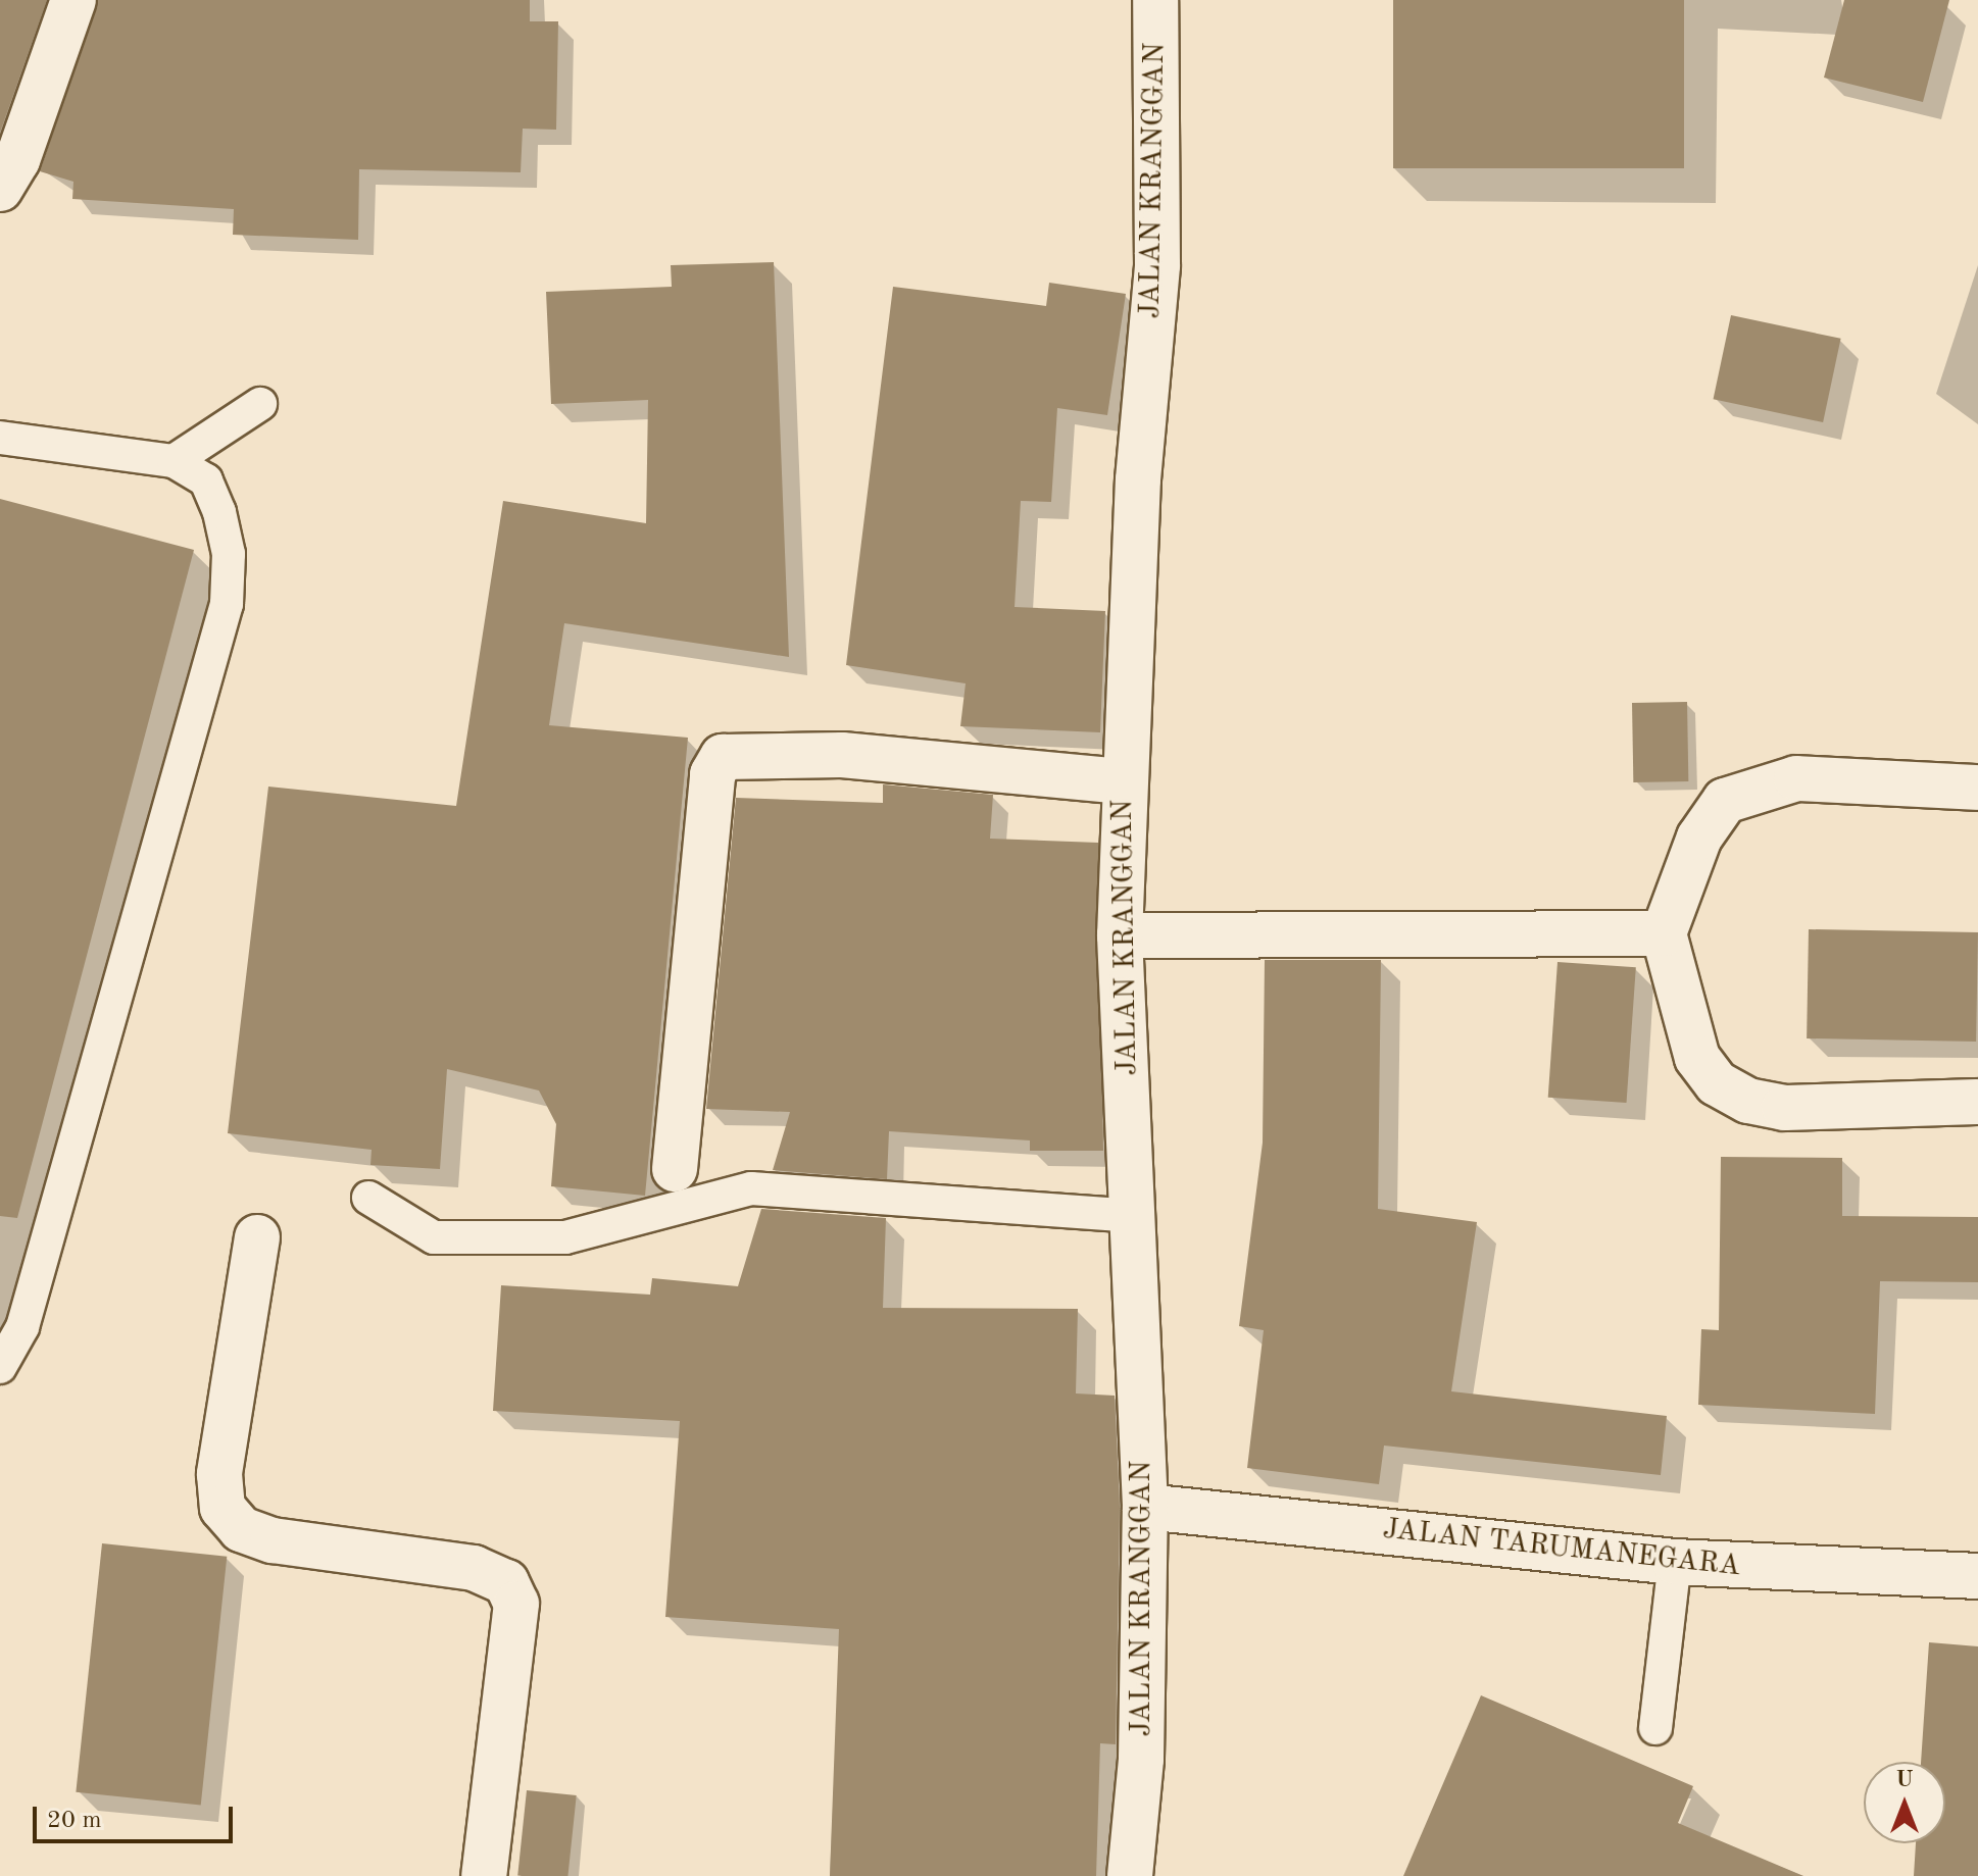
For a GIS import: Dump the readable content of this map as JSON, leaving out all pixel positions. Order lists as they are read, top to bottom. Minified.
{"streets":{"street":["JALAN KRANGGAN","JALAN TARUMANEGARA"]},"crossings":[["JALAN KRANGGAN","JALAN TARUMANEGARA"]],"scale_bar":"20 m","north":"top"}
